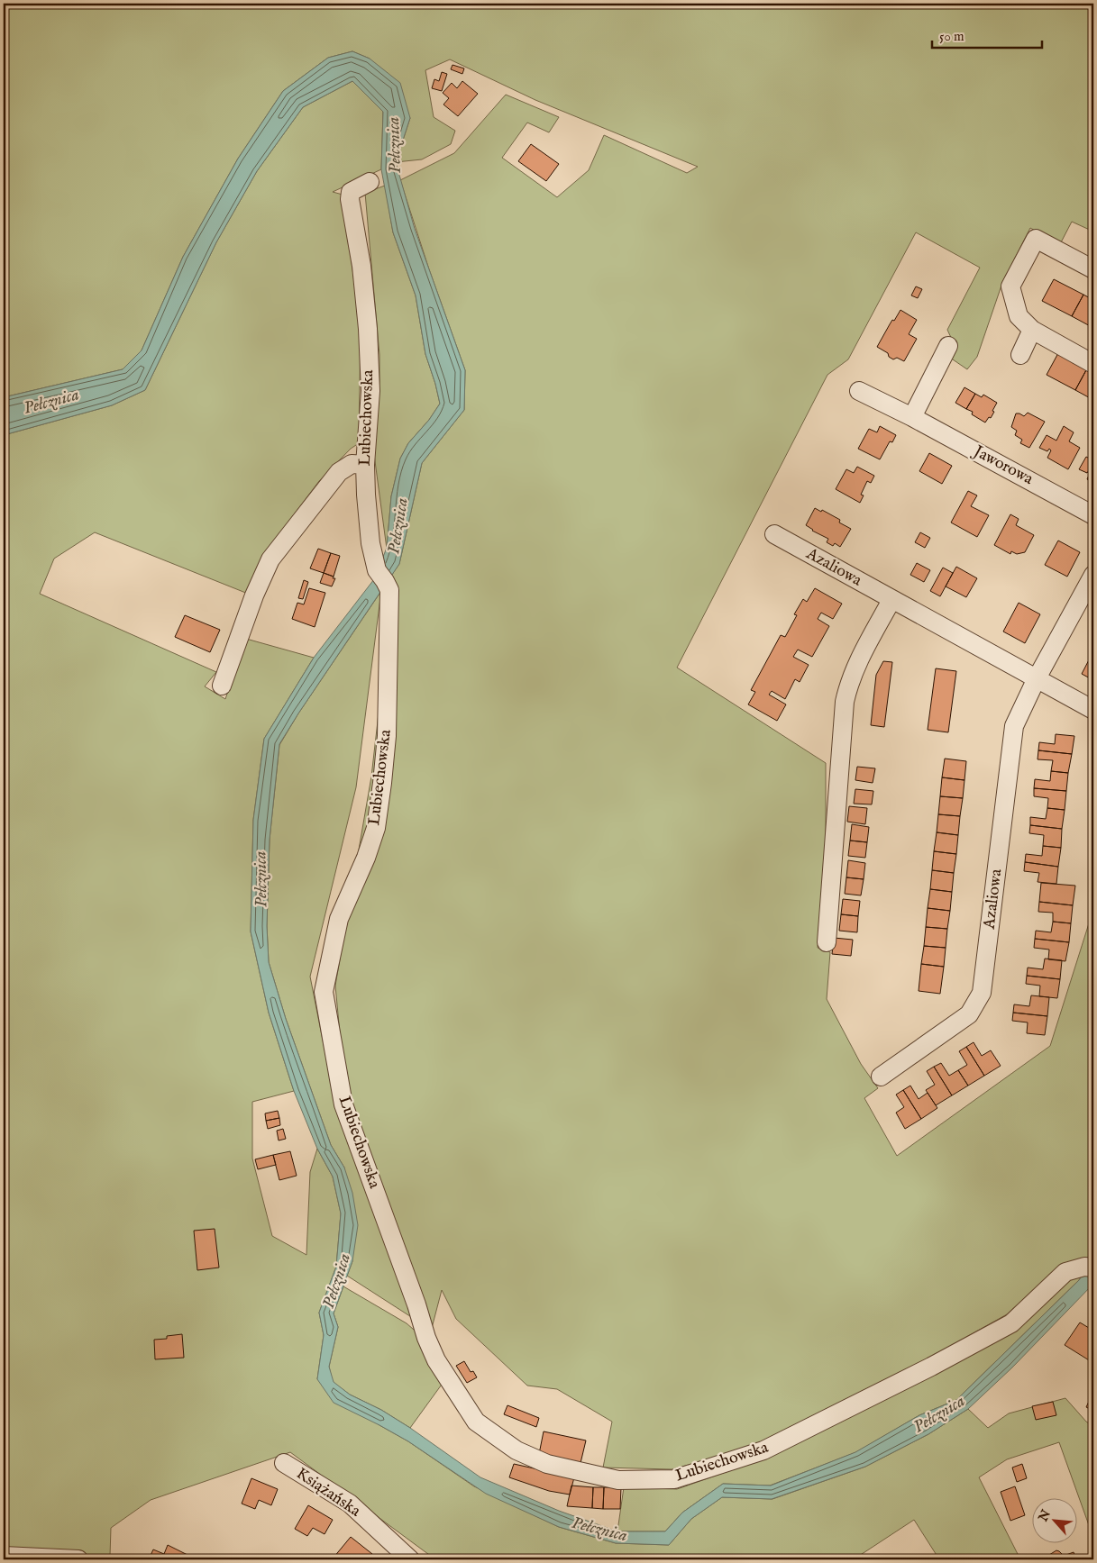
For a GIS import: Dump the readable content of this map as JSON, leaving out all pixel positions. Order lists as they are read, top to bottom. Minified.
{"streets":{"street":["Lubiechowska","Jaworowa","Azaliowa","Książańska"]},"water":["Pełcznica"],"scale_bar":"50 m","north":"top left"}
